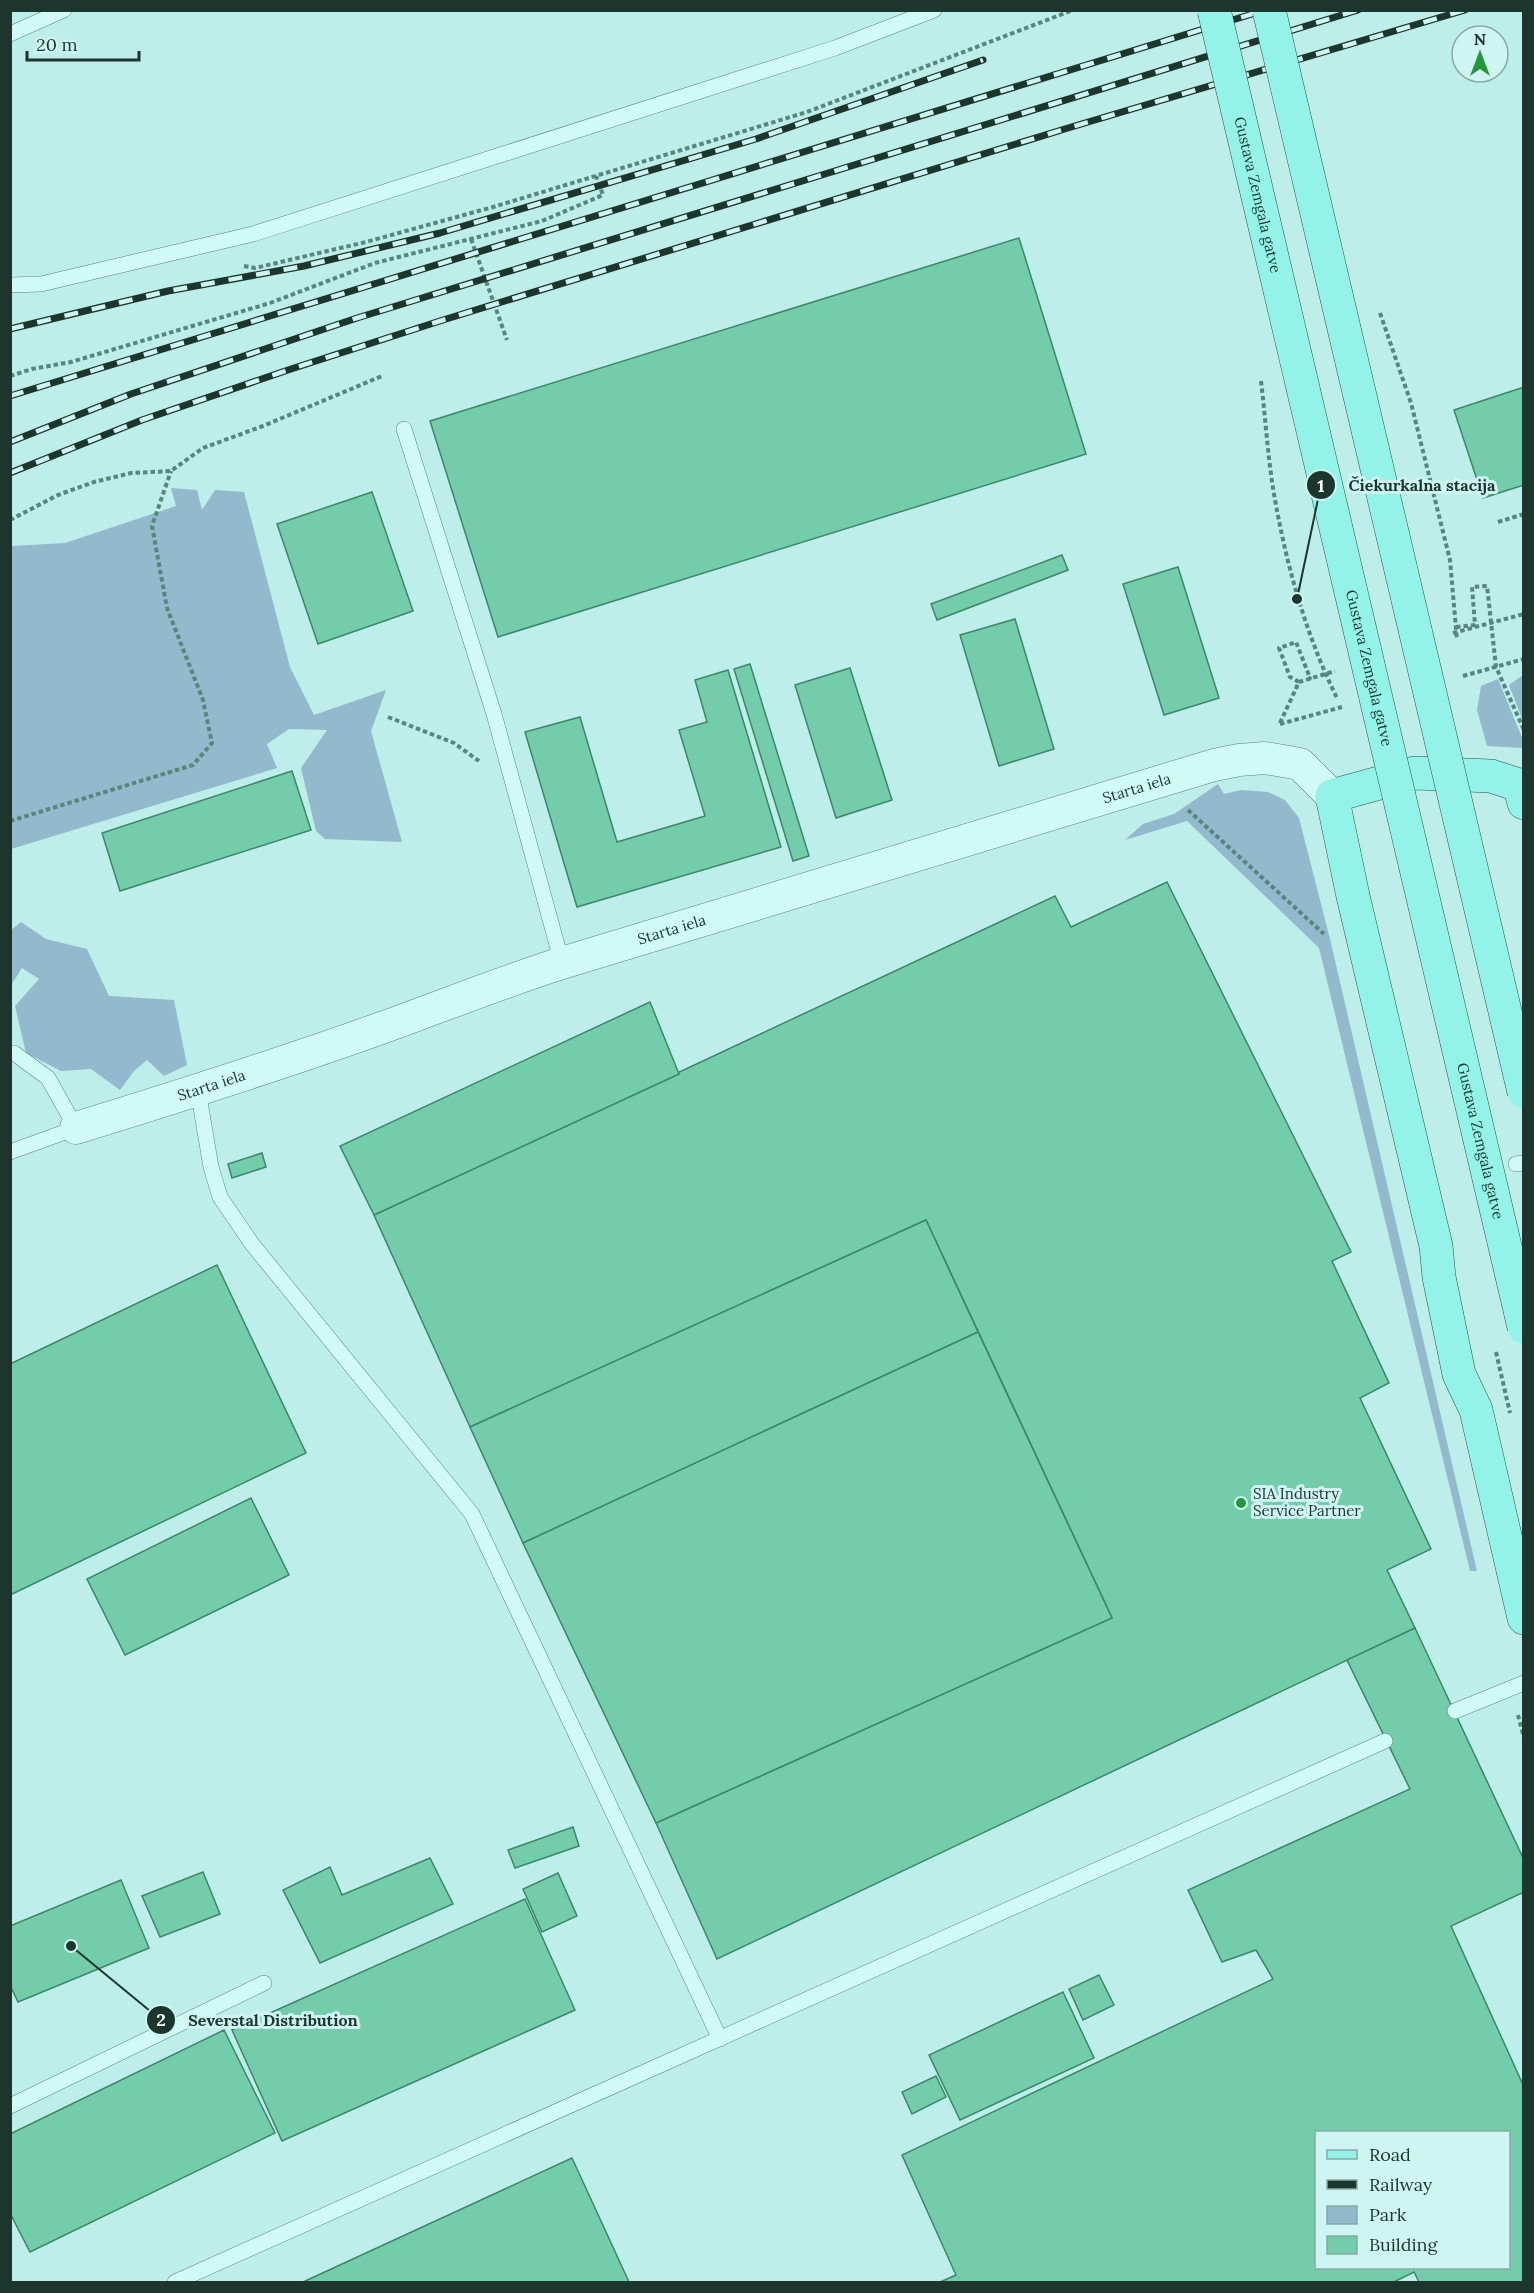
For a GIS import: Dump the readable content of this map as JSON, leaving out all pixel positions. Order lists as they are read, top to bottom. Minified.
{"streets":{"main road":["Gustava Zemgala gatve"],"street":["Starta iela"]},"places":["Čiekurkalna stacija","SIA Industry Service Partner","Severstal Distribution"],"legend":["Road","Railway","Park","Building"],"scale_bar":"20 m","north":"top"}
